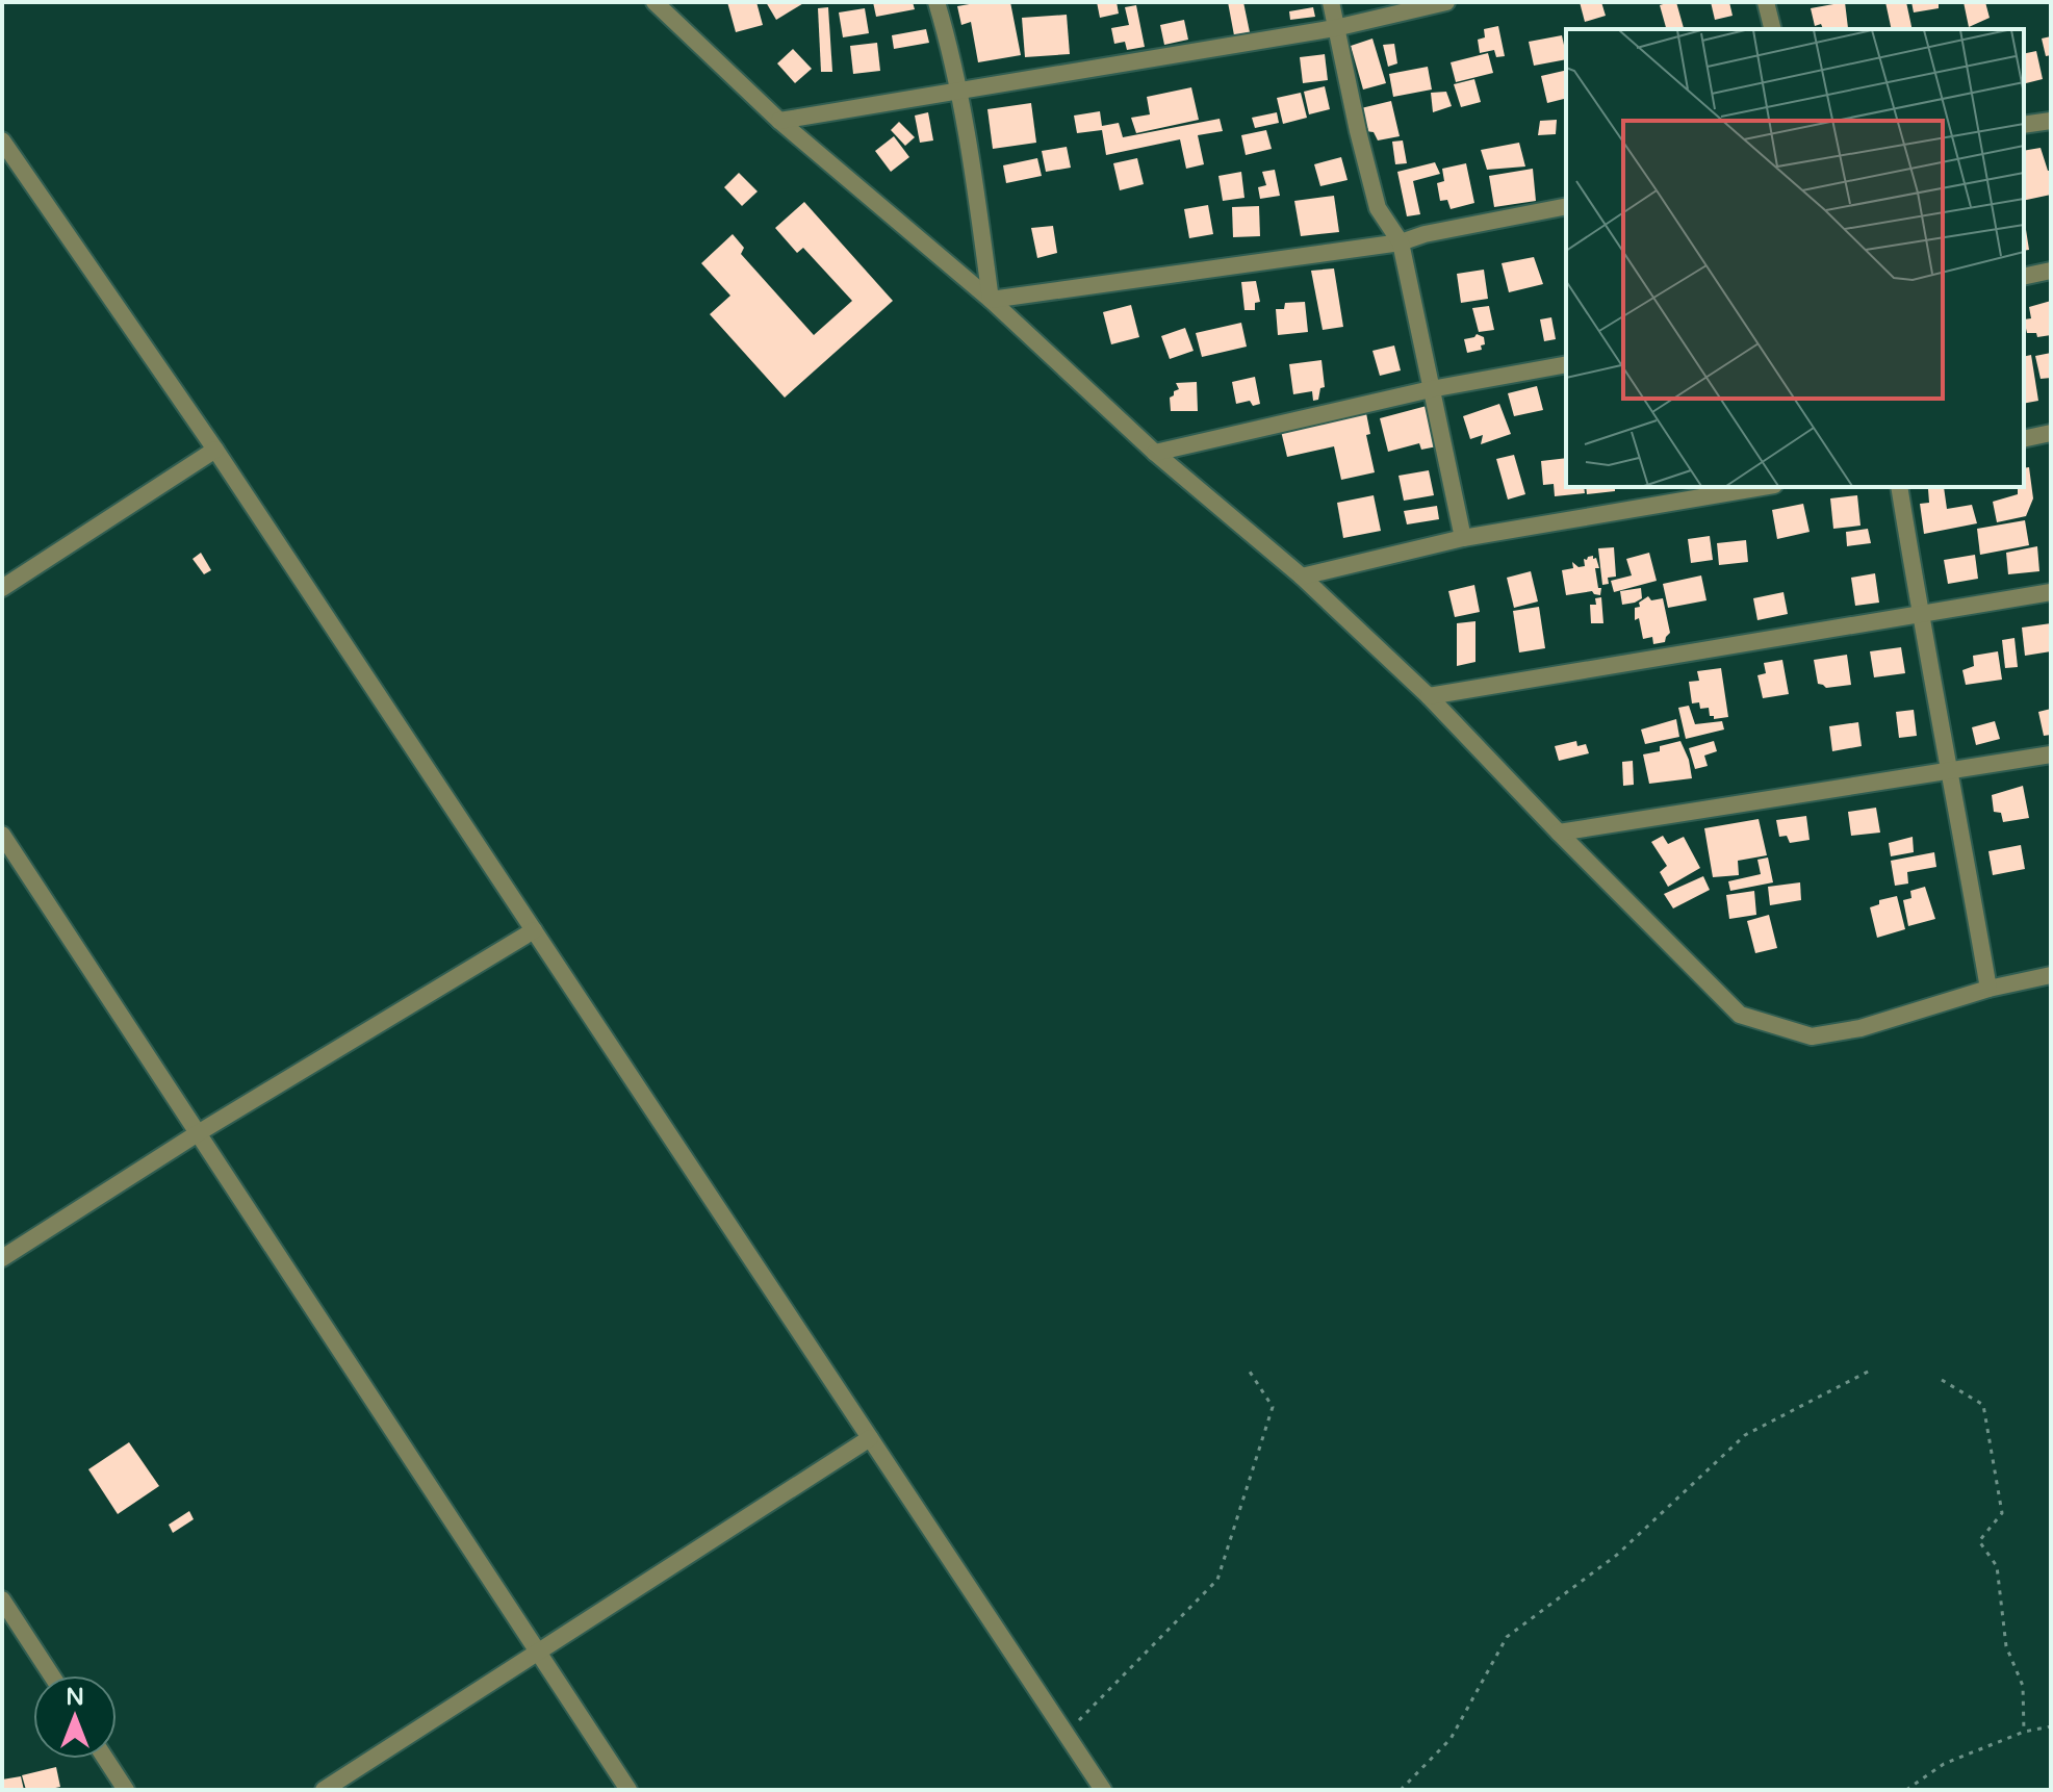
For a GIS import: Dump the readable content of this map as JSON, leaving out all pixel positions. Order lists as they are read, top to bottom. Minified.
{"north":"top"}
